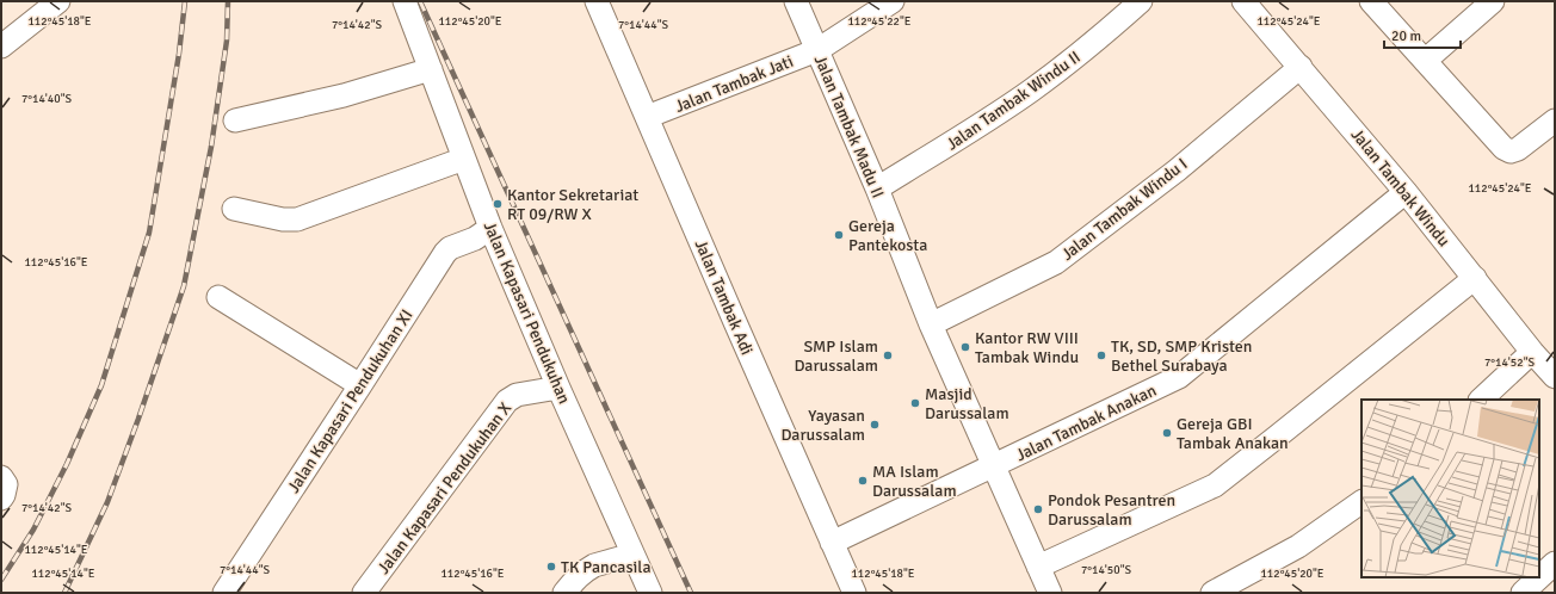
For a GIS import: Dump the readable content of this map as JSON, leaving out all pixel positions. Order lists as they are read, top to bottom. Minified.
{"streets":{"street":["Jalan Tambak Jati","Jalan Tambak Windu II","Jalan Tambak Madu II","Jalan Tambak Windu","Jalan Tambak Windu I","Jalan Tambak Adi","Jalan Kapasari Pendukuhan","Jalan Kapasari Pendukuhan XI","Jalan Tambak Anakan","Jalan Kapasari Pendukuhan X"]},"crossings":[["Jalan Tambak Jati","Jalan Tambak Madu II"],["Jalan Tambak Jati","Jalan Tambak Adi"],["Jalan Tambak Windu II","Jalan Tambak Madu II"],["Jalan Tambak Madu II","Jalan Tambak Windu I"],["Jalan Tambak Madu II","Jalan Tambak Anakan"],["Jalan Tambak Windu","Jalan Tambak Windu I"],["Jalan Tambak Windu","Jalan Tambak Anakan"],["Jalan Tambak Adi","Jalan Tambak Anakan"],["Jalan Kapasari Pendukuhan","Jalan Kapasari Pendukuhan XI"],["Jalan Kapasari Pendukuhan","Jalan Kapasari Pendukuhan X"]],"places":["Kantor Sekretariat RT 09/RW X","Gereja Pantekosta","Kantor RW VIII Tambak Windu","SMP Islam Darussalam","TK, SD, SMP Kristen Bethel Surabaya","Masjid Darussalam","Yayasan Darussalam","Gereja GBI Tambak Anakan","MA Islam Darussalam","Pondok Pesantren Darussalam","TK Pancasila"],"scale_bar":"20 m","coordinates":["112°45'24\"E","112°45'18\"E","112°45'20\"E","112°45'22\"E","7°14'42\"S","7°14'44\"S","7°14'40\"S","112°45'16\"E","7°14'52\"S","112°45'14\"E","7°14'50\"S"]}
